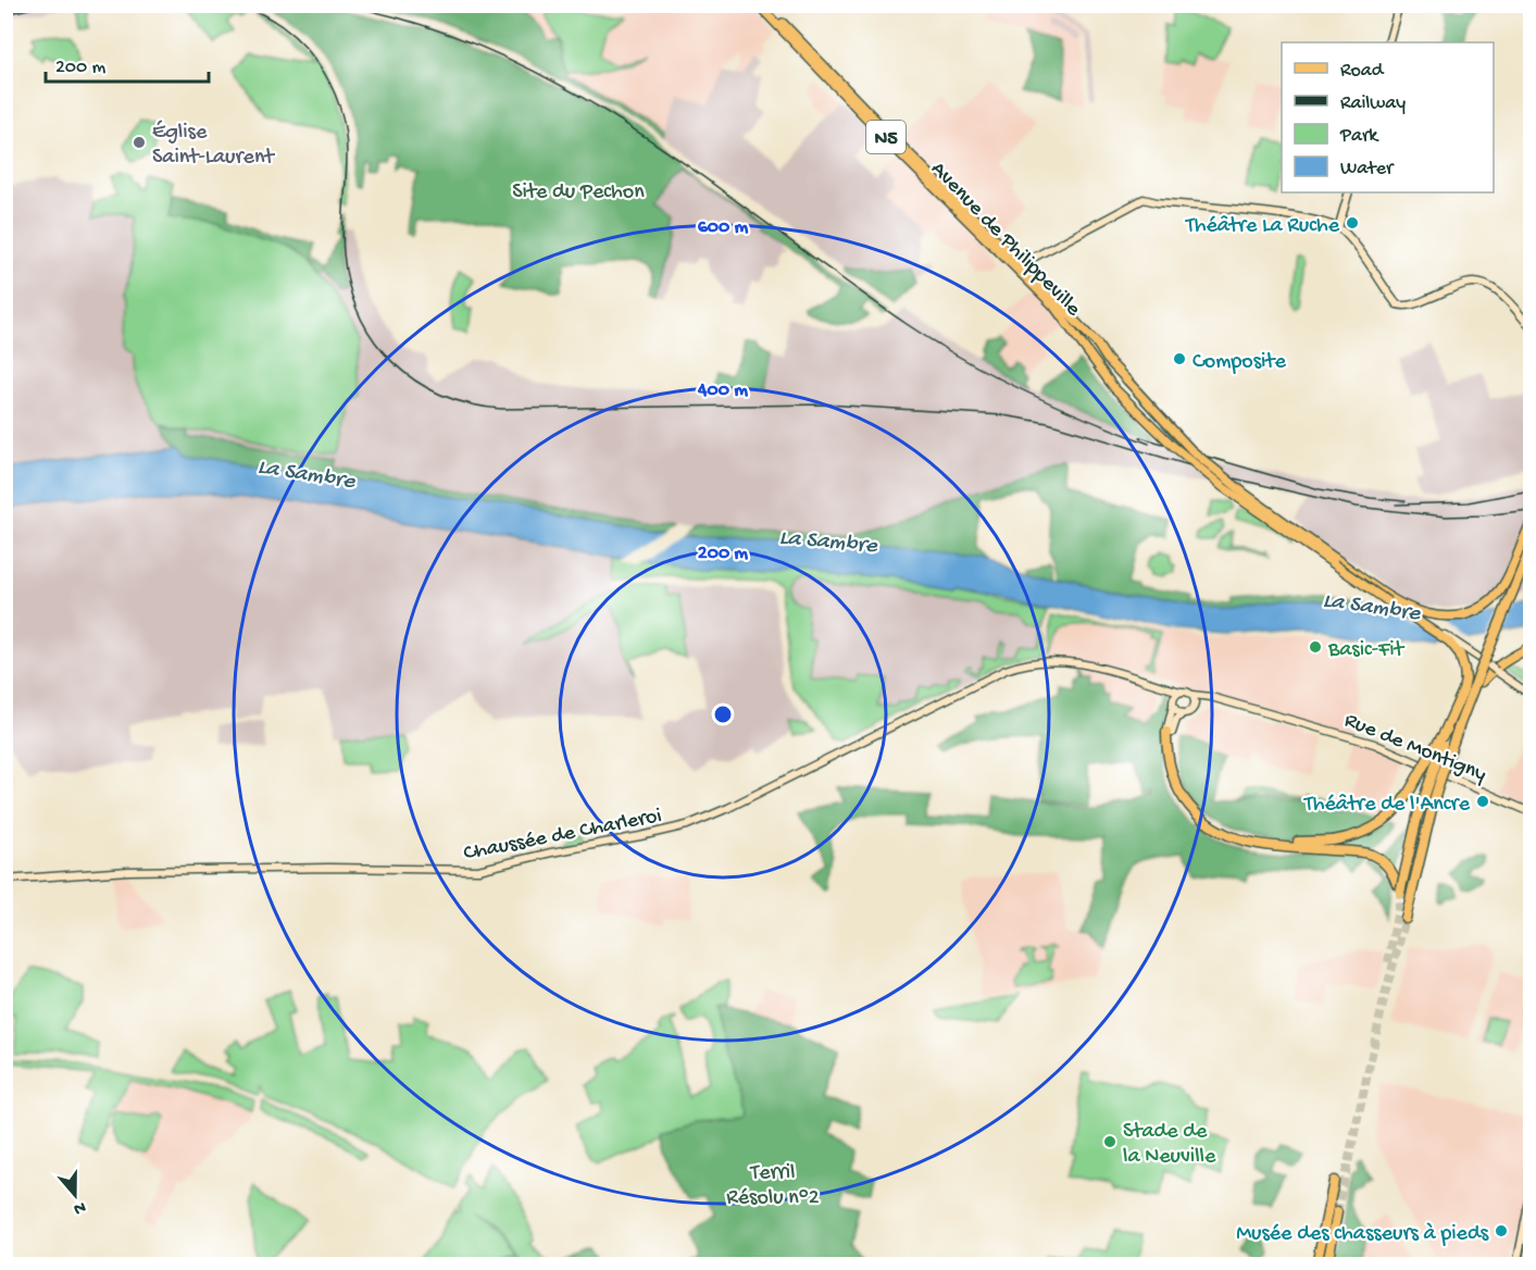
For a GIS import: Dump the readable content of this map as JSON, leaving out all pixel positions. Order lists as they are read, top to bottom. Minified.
{"streets":{"main road":["N5","Avenue de Philippeville","Rue de Montigny","Chaussée de Charleroi"]},"crossings":[["N5","Avenue de Philippeville"]],"water":["La Sambre"],"parks":["Site du Pechon","Terril Résolu n°2"],"places":["Église Saint-Laurent","Théâtre La Ruche","Composite","Basic-Fit","Théâtre de l'Ancre","Stade de la Neuville","Musée des chasseurs à pieds"],"legend":["Road","Railway","Park","Water"],"scale_bar":"200 m","north":"bottom","rings":["600 m","400 m","200 m"]}
